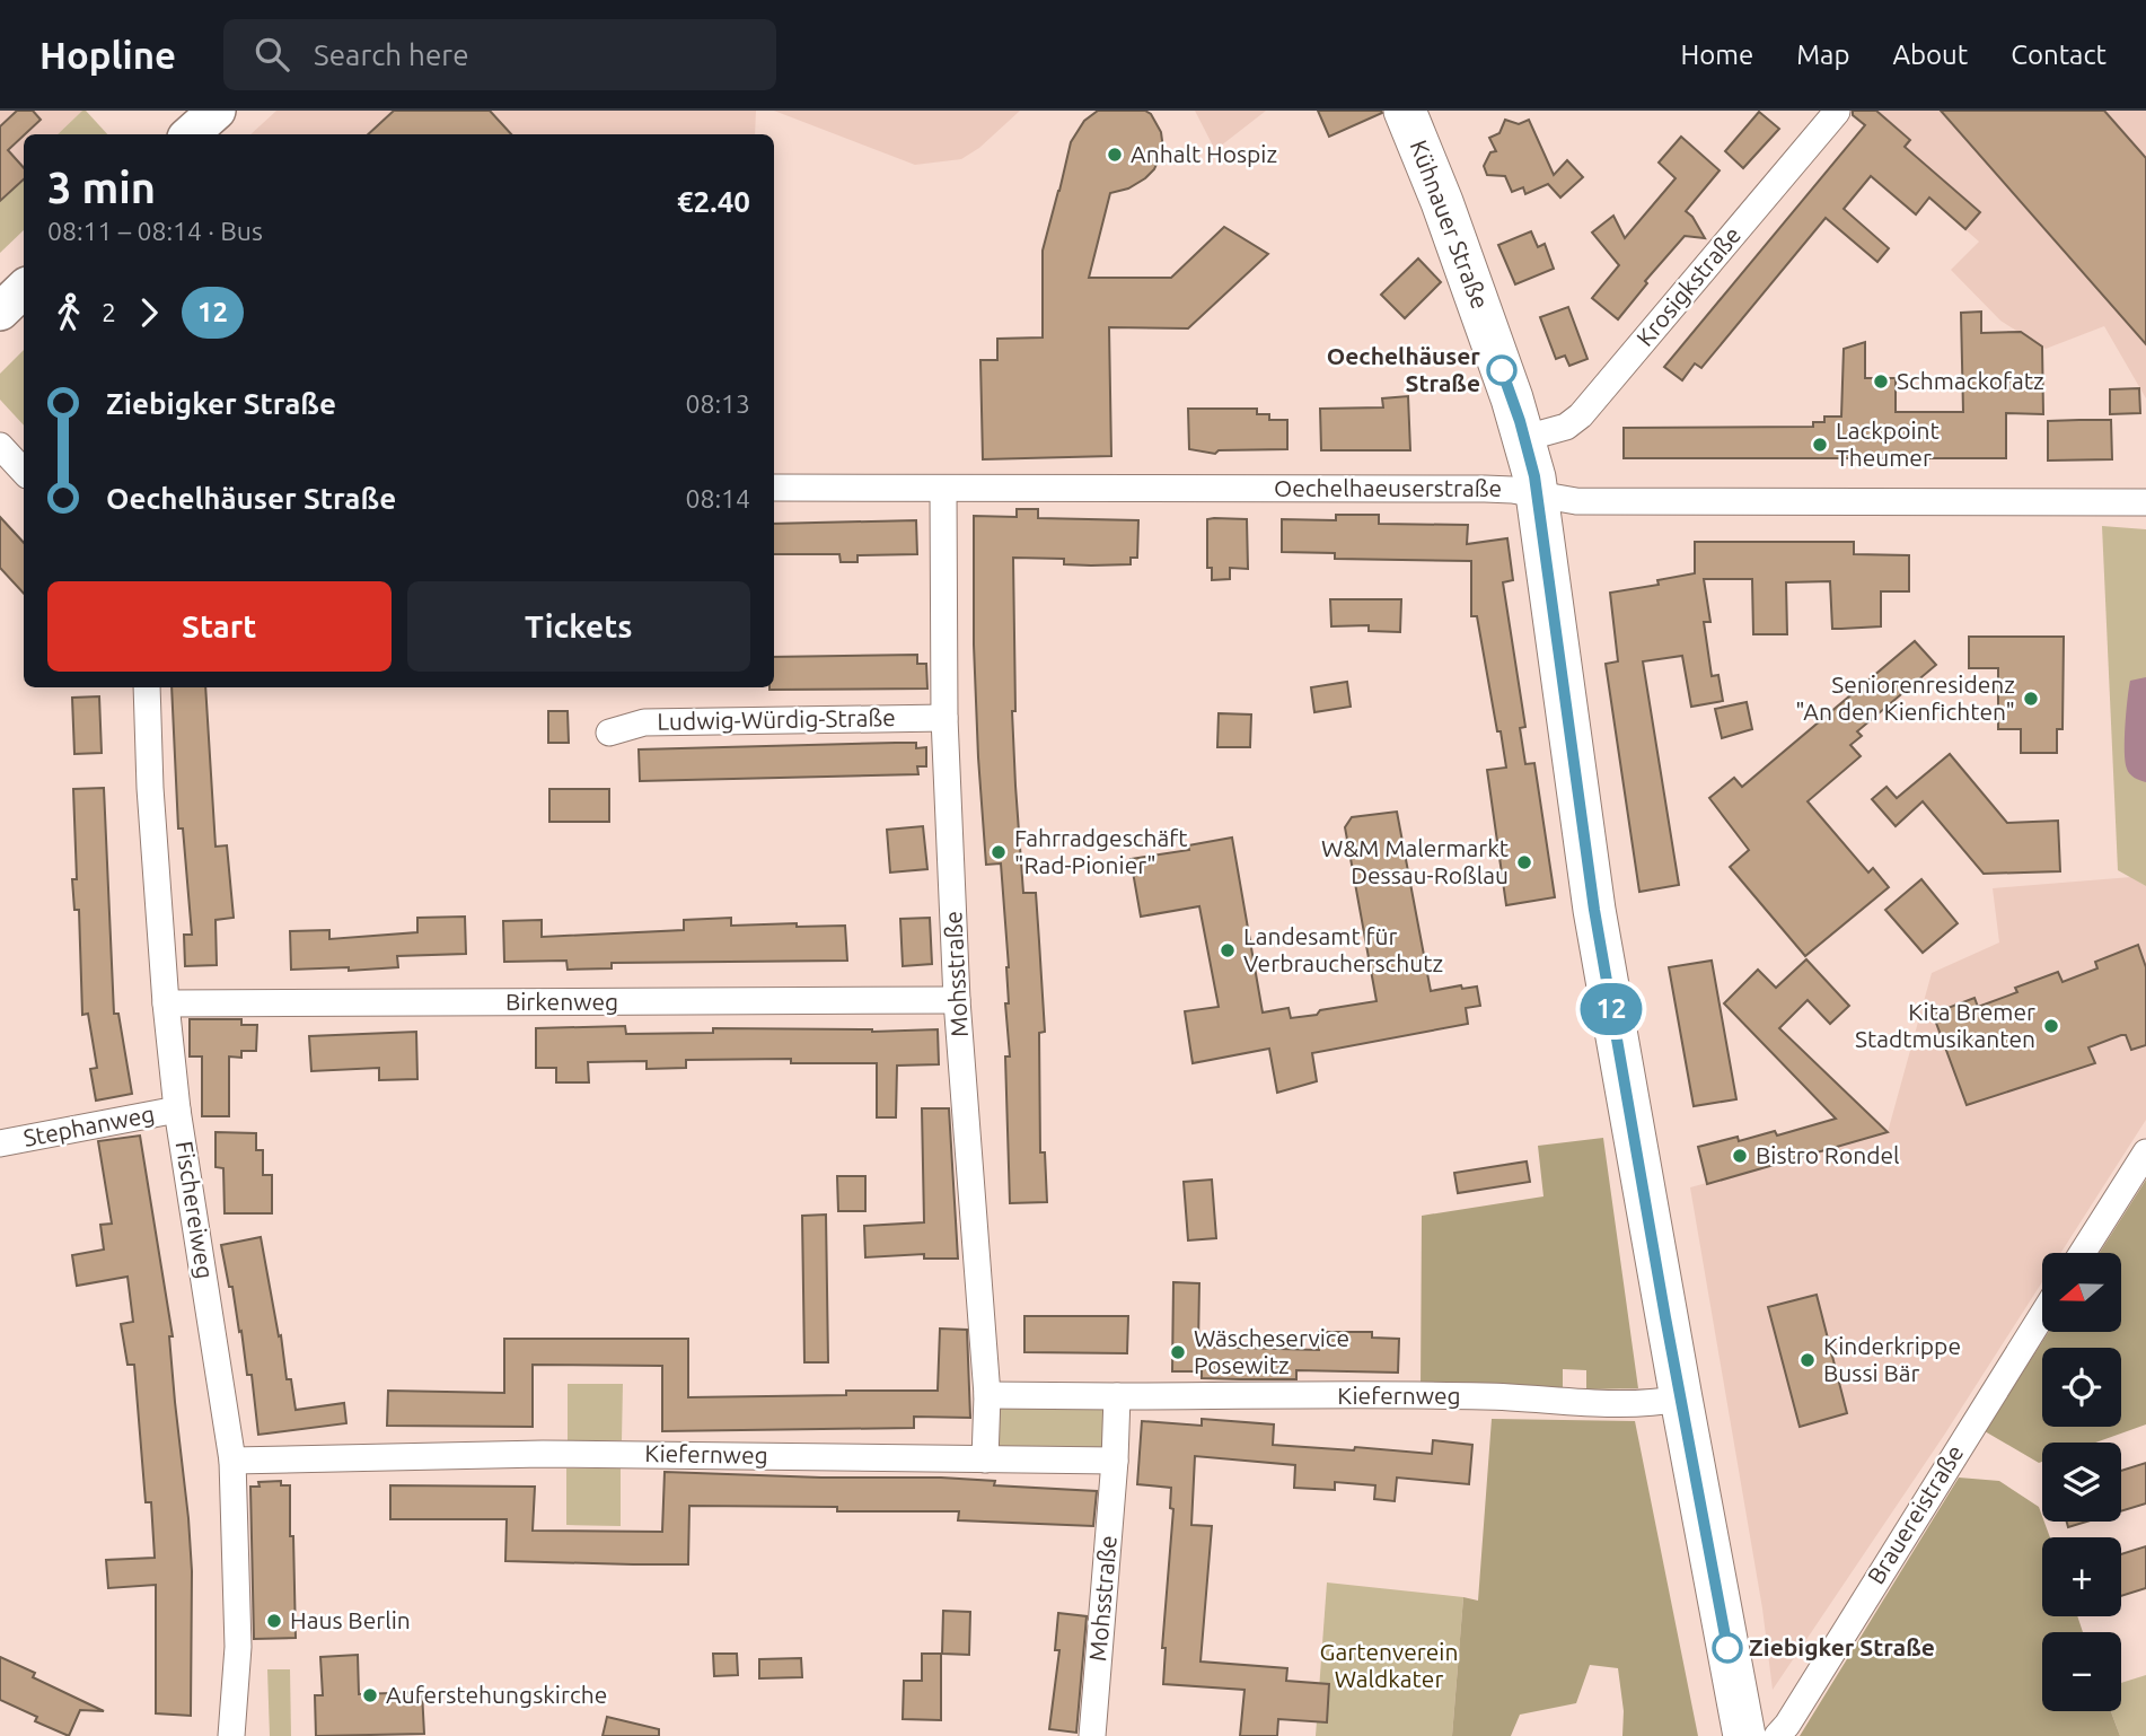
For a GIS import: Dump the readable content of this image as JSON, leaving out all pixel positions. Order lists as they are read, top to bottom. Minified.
{"streets":{"main road":["Kühnauer Straße"],"street":["Krosigkstraße","Oechelhaeuserstraße","Ludwig-Würdig-Straße","Mohsstraße","Birkenweg","Stephanweg","Fischereiweg","Kiefernweg","Brauereistraße"]},"crossings":[["Kühnauer Straße","Krosigkstraße"],["Kühnauer Straße","Oechelhaeuserstraße"],["Kühnauer Straße","Kiefernweg"],["Oechelhaeuserstraße","Mohsstraße"],["Ludwig-Würdig-Straße","Mohsstraße"],["Mohsstraße","Birkenweg"],["Mohsstraße","Kiefernweg"],["Birkenweg","Fischereiweg"],["Stephanweg","Fischereiweg"],["Fischereiweg","Kiefernweg"]],"parks":["Gartenverein Waldkater"],"places":["Anhalt Hospiz","Oechelhäuser Straße","Schmackofatz","Lackpoint Theumer","Seniorenresidenz \"An den Kienfichten\"","Fahrradgeschäft \"Rad-Pionier\"","W&M Malermarkt Dessau-Roßlau","Landesamt für Verbraucherschutz","Kita Bremer Stadtmusikanten","Bistro Rondel","Wäscheservice Posewitz","Kinderkrippe Bussi Bär","Haus Berlin","Ziebigker Straße","Auferstehungskirche"],"lines":["bus line 12"],"north":"left","page":{"header":"Hopline","search":"Search here","nav":["Home","Map","About","Contact"],"on_map":"12","heading":["3 min","08:11 – 08:14 · Bus","€2.40"],"legs":["2","12"],"list":[{"name":"Ziebigker Straße","value":"08:13"},{"name":"Oechelhäuser Straße","value":"08:14"}],"buttons":["Start","Tickets"],"map_buttons":["+","−"]}}
